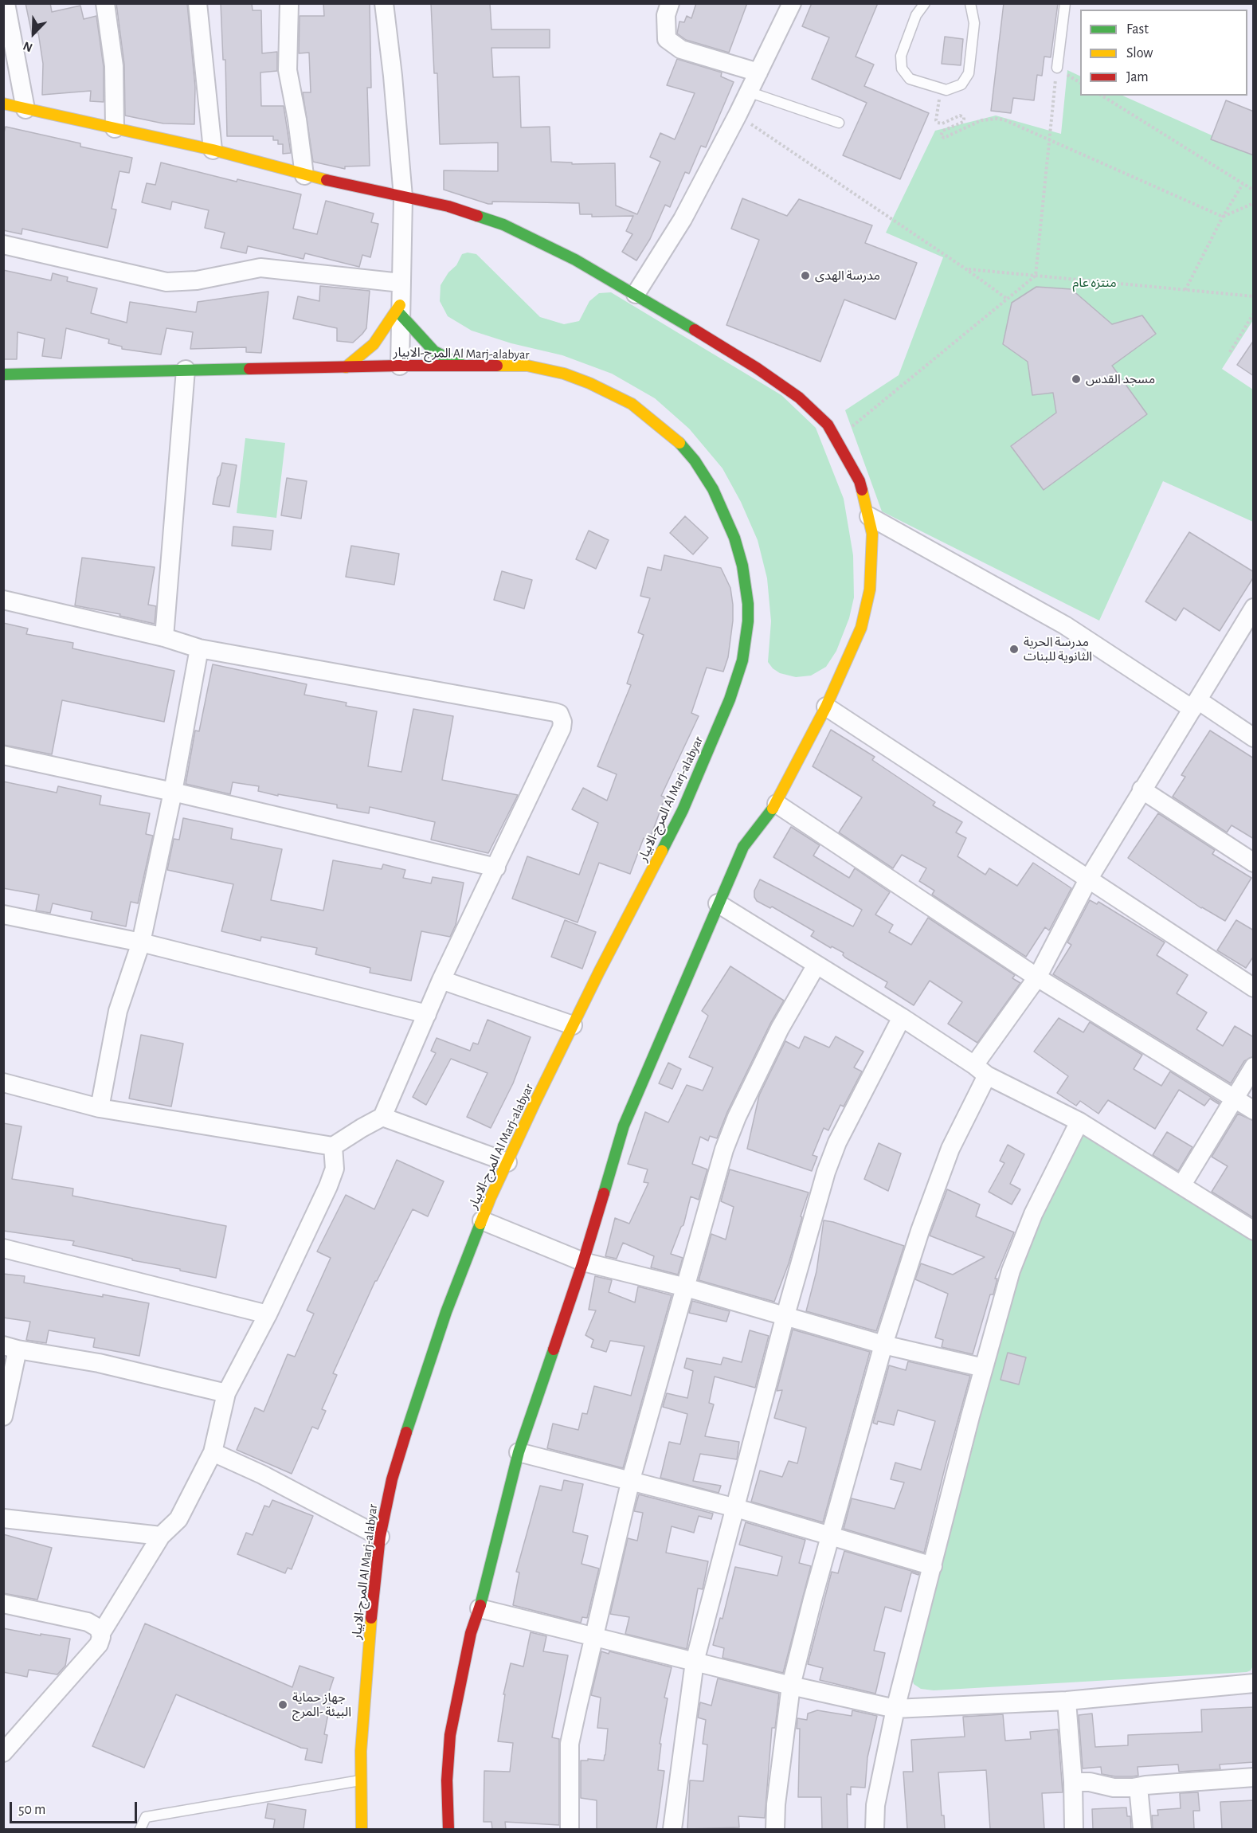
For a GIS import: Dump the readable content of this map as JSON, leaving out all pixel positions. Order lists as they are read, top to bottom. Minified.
{"streets":{"street":["المرج-الابيار Al Marj-alabyar"]},"parks":["منتزه عام"],"places":["مدرسة الهدى","مسجد القدس","مدرسة الحرية الثانوية للبنات","جهاز حماية البيئة -المرج"],"legend":["Fast","Slow","Jam"],"scale_bar":"50 m","north":"bottom left"}
